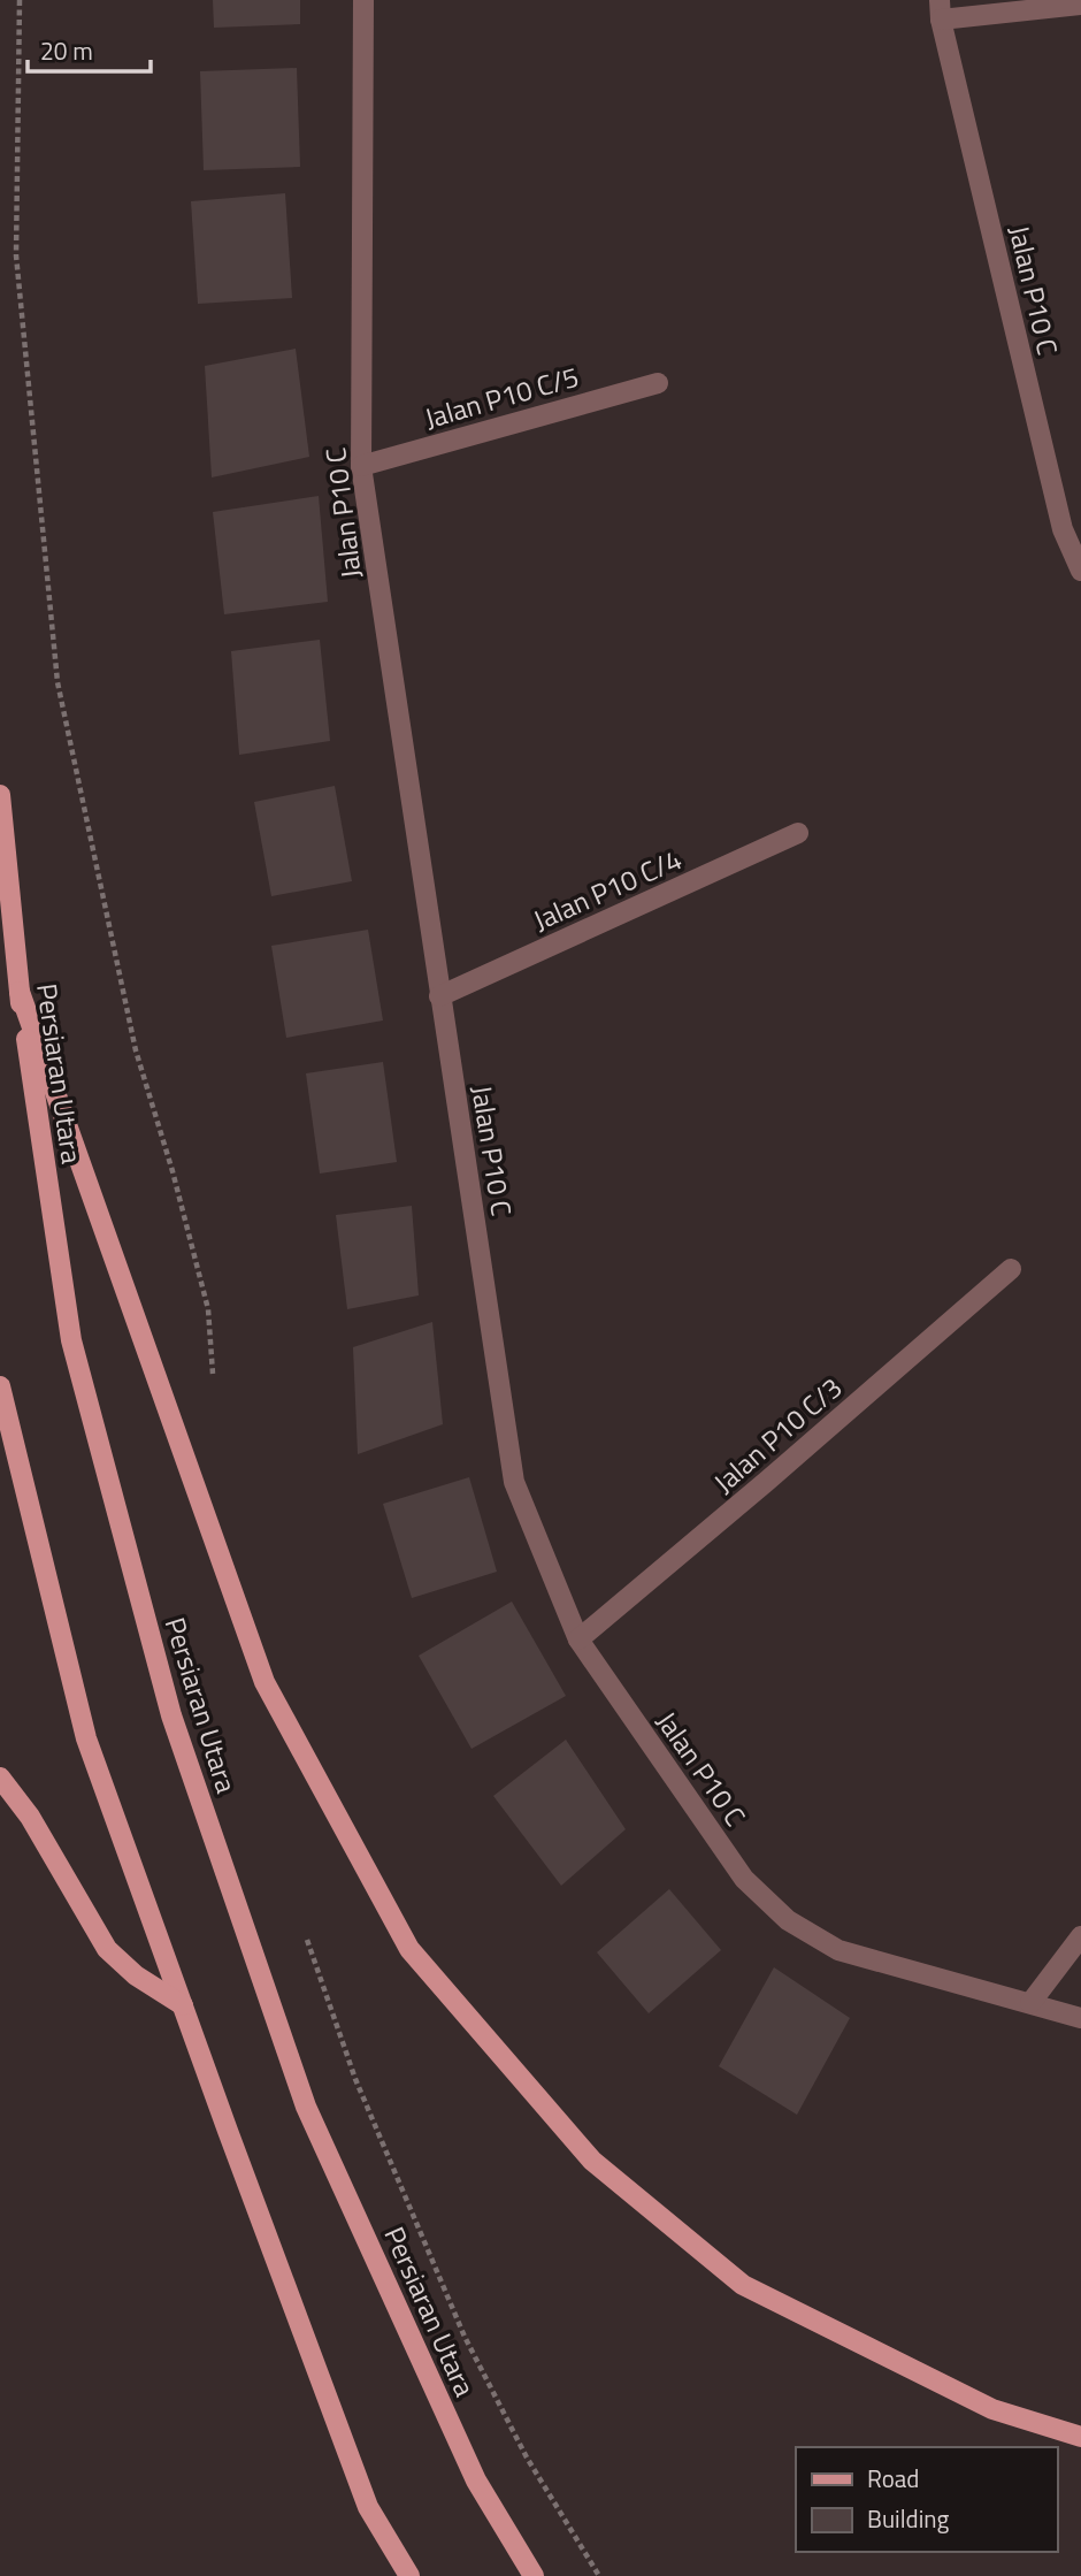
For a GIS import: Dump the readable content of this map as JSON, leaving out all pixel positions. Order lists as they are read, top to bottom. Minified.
{"streets":{"main road":["Persiaran Utara"],"street":["Jalan P10 C","Jalan P10 C/5","Jalan P10 C/4","Jalan P10 C/3"]},"crossings":[["Jalan P10 C","Jalan P10 C/5"],["Jalan P10 C","Jalan P10 C/4"],["Jalan P10 C","Jalan P10 C/3"]],"legend":["Road","Building"],"scale_bar":"20 m"}
